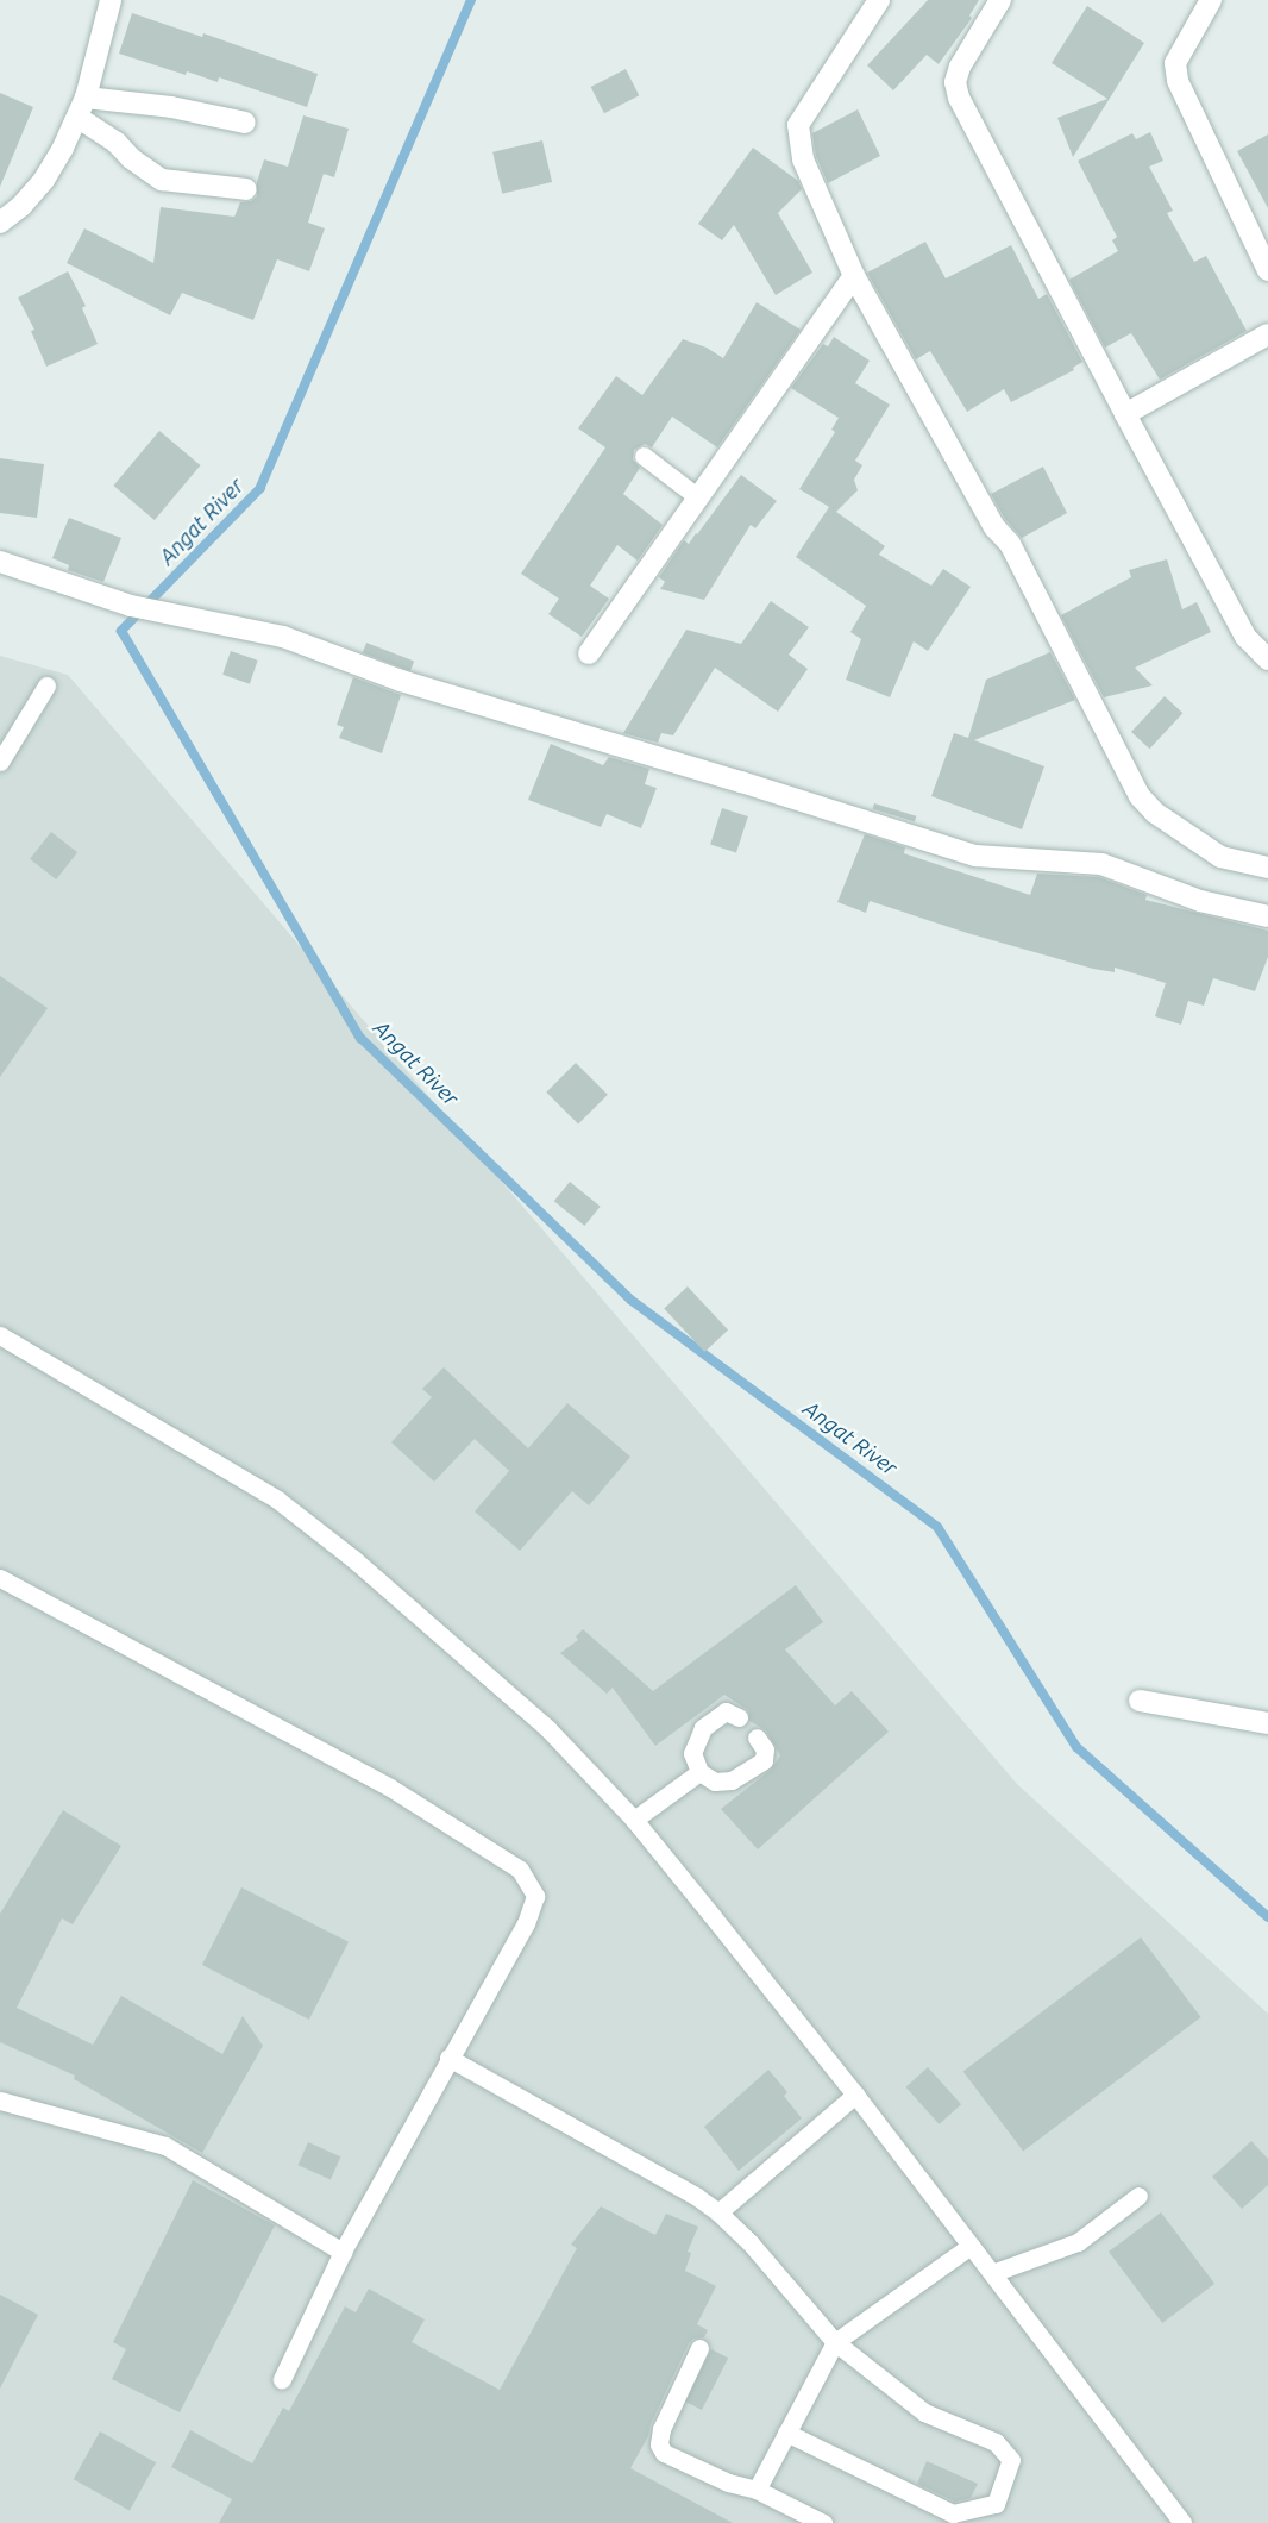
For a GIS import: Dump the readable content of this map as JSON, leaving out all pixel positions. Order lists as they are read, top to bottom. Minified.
{"water":["Angat River"]}
